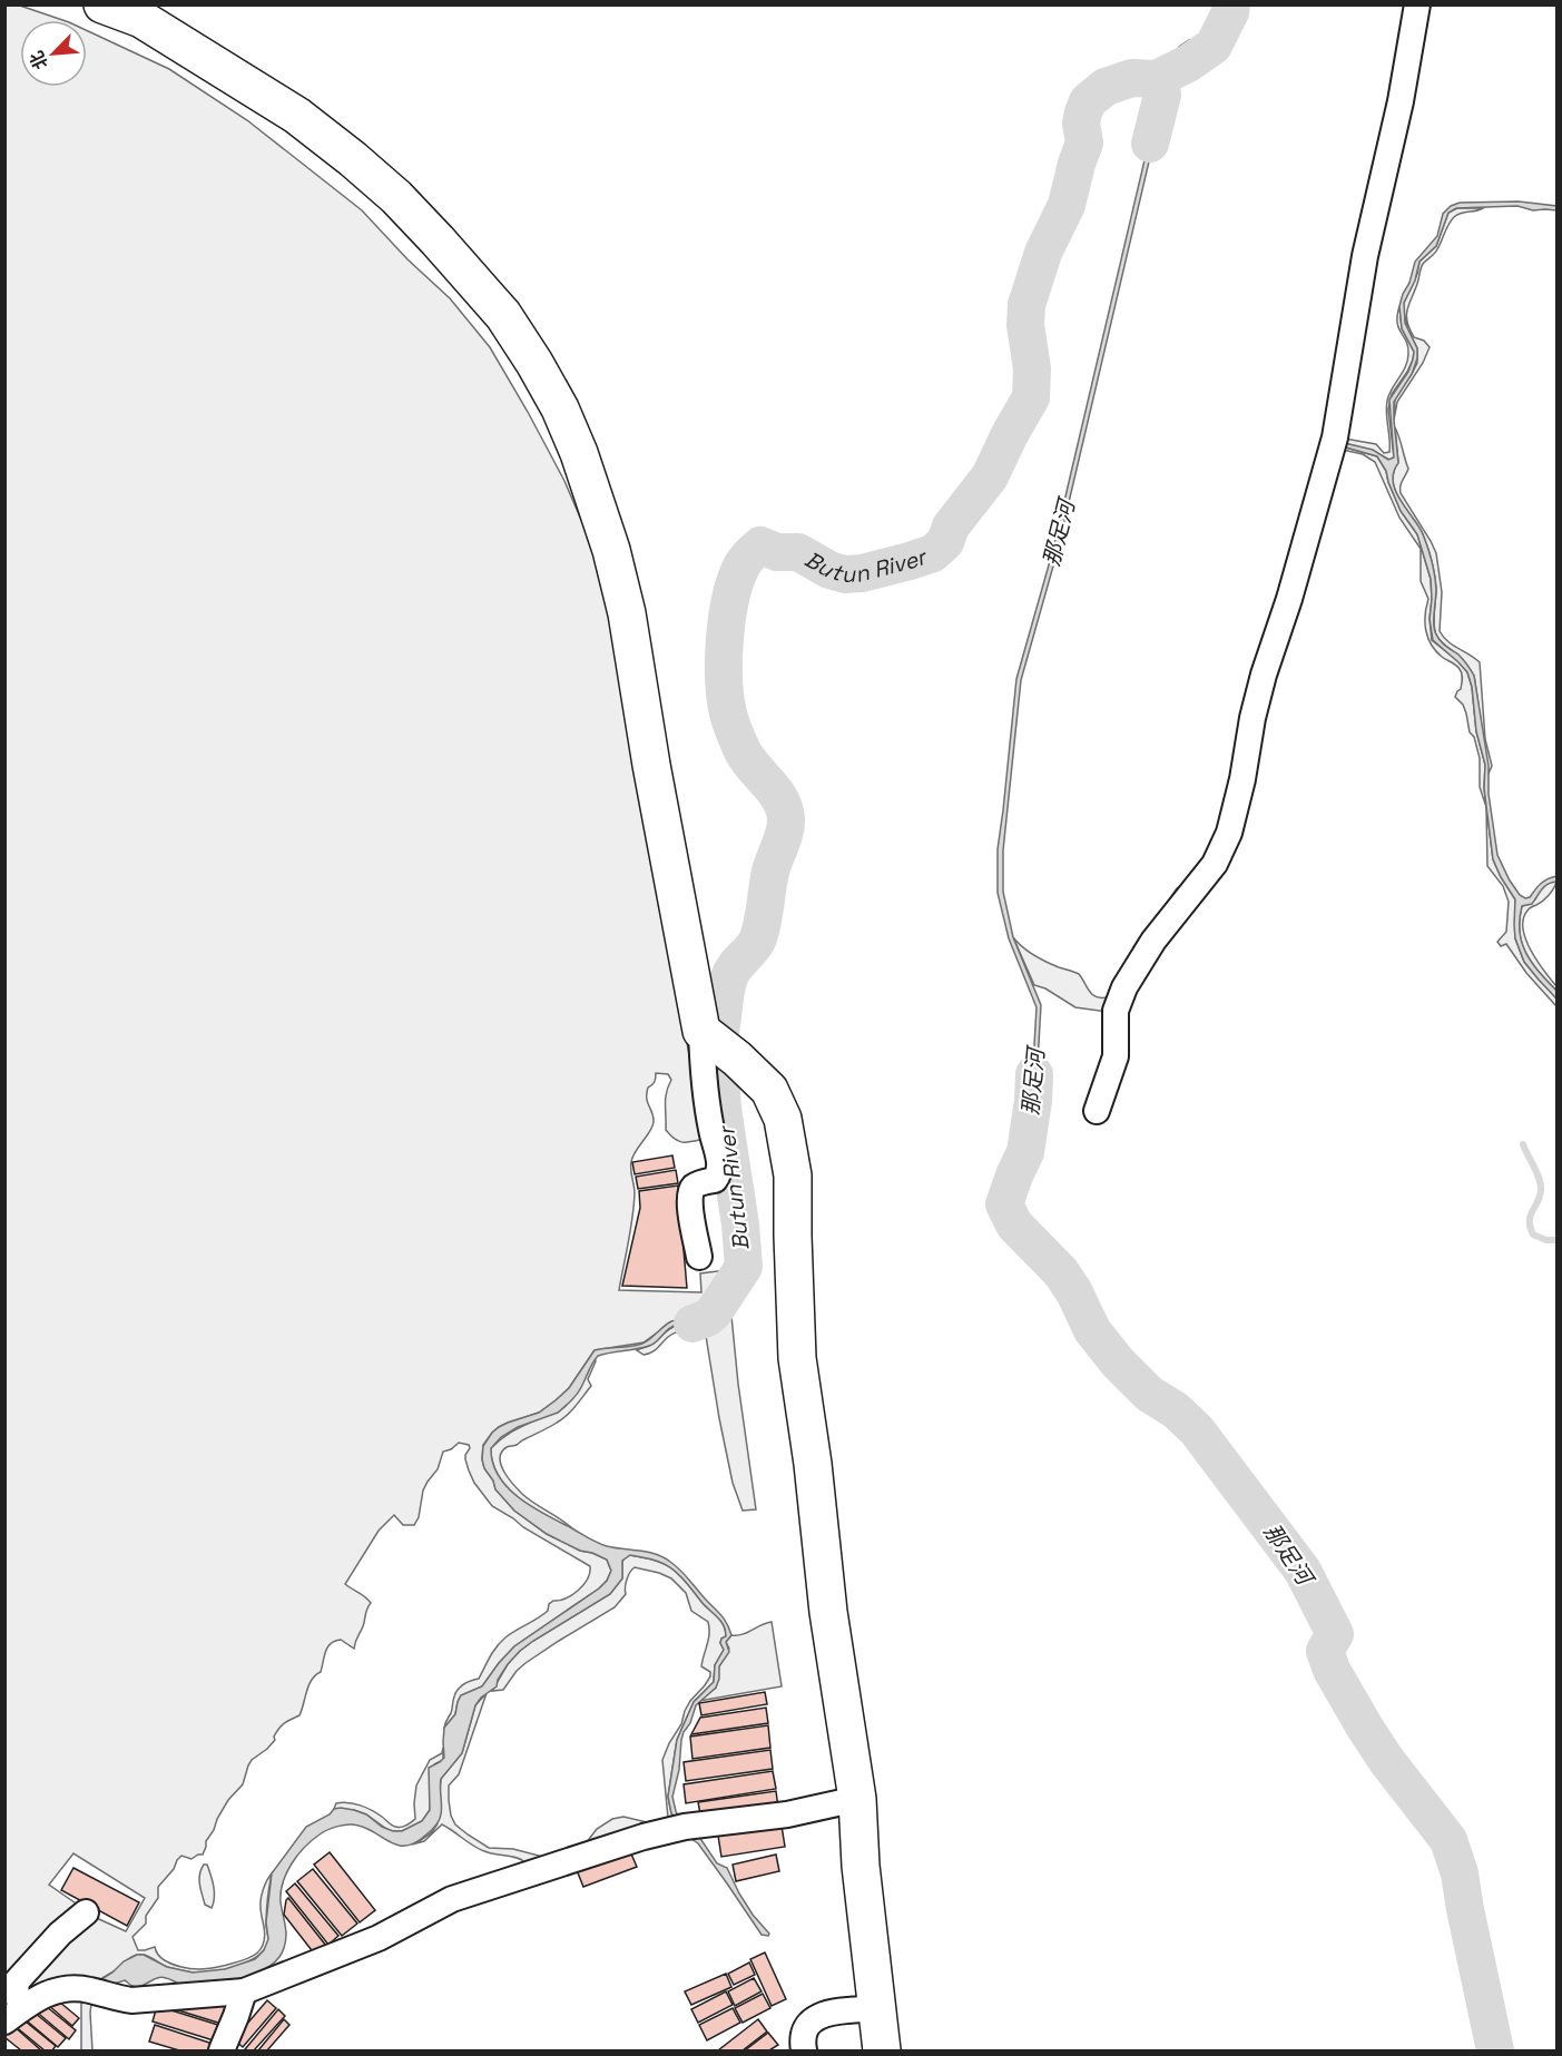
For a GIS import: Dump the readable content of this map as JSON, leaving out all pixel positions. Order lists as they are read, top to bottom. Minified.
{"water":["那足河","Butun River"],"north":"bottom left"}
